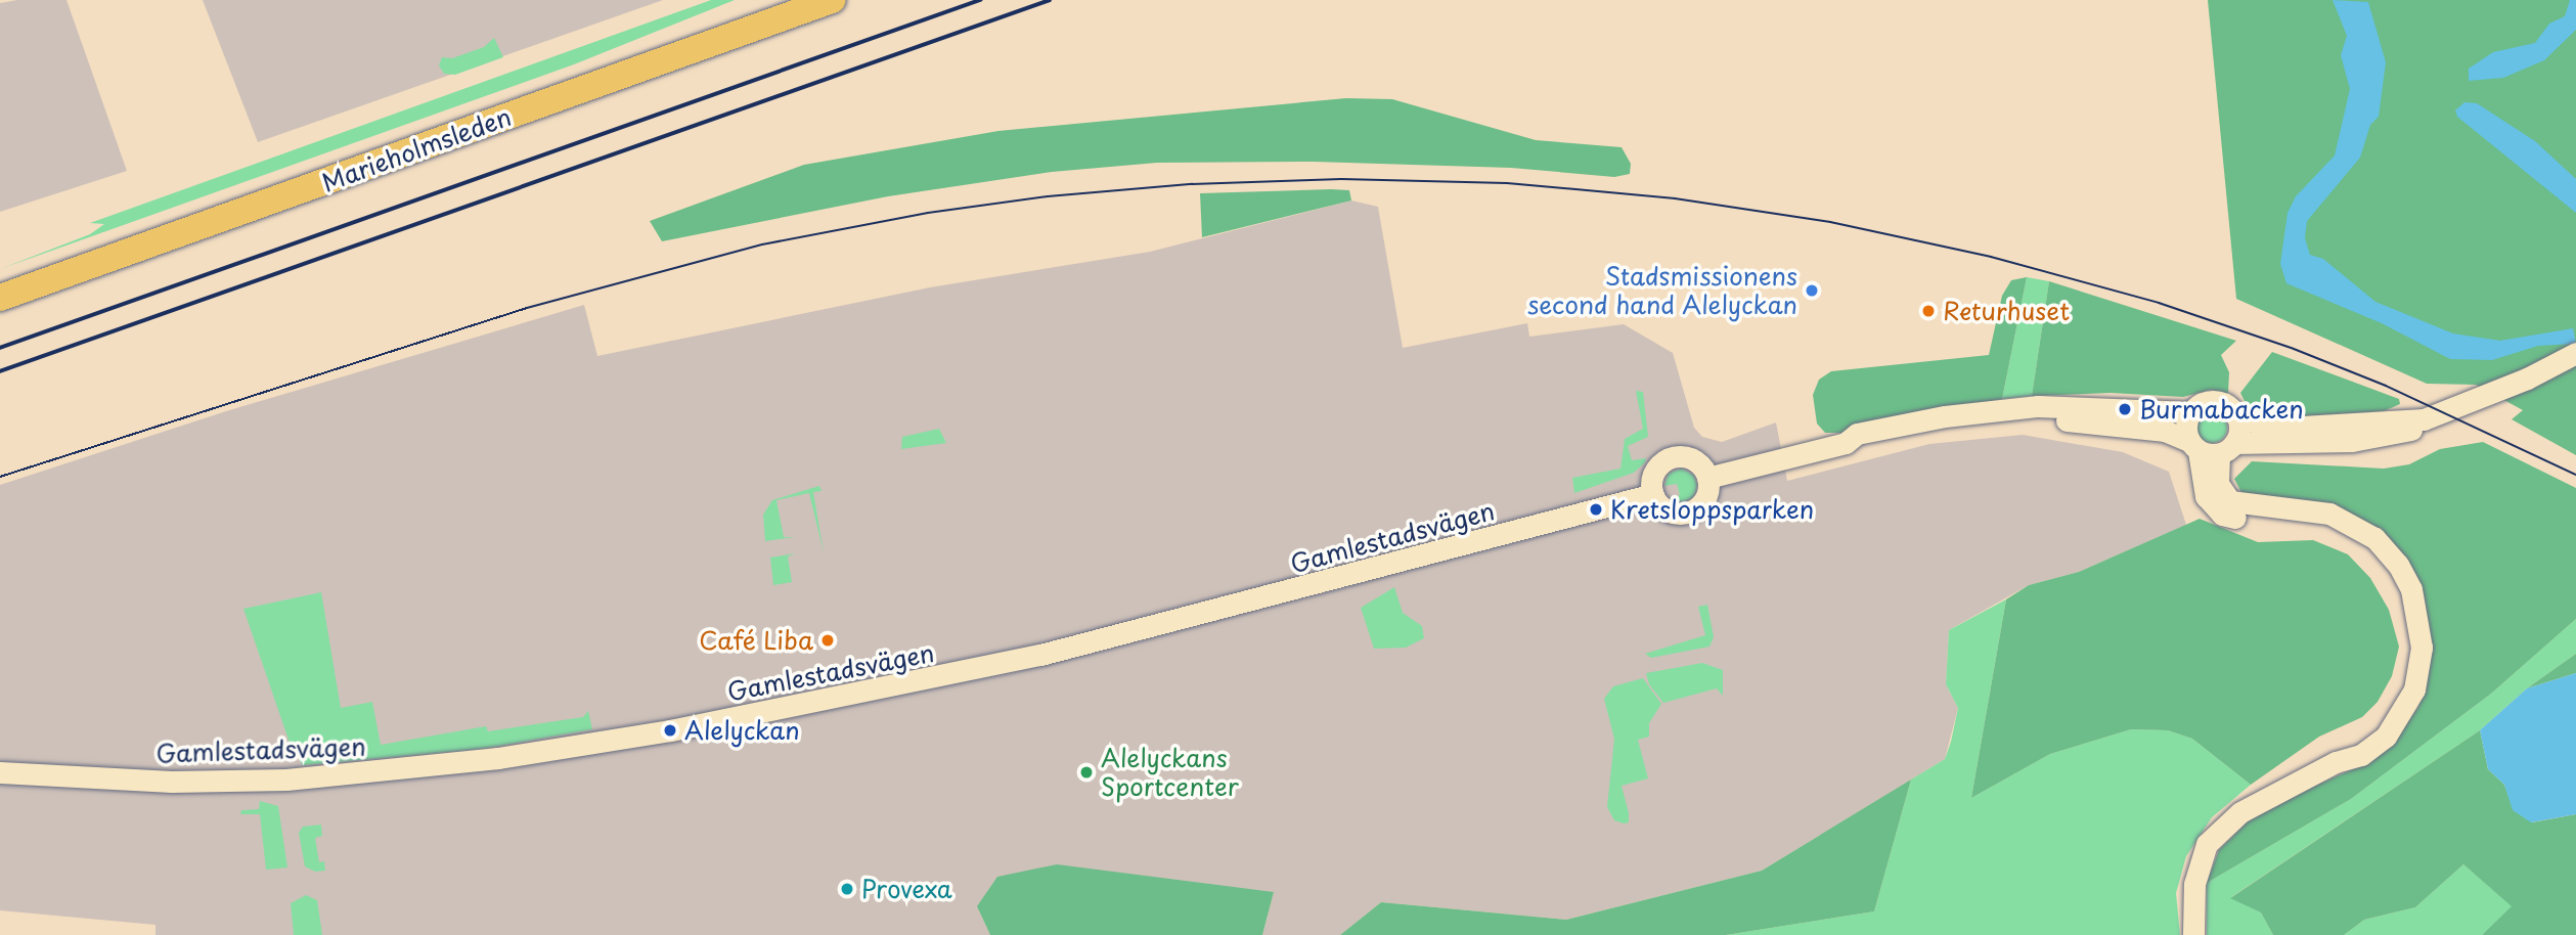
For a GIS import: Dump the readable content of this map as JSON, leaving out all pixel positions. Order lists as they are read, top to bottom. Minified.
{"streets":{"highway":["Marieholmsleden"],"street":["Gamlestadsvägen"]},"places":["Stadsmissionens second hand Alelyckan","Returhuset","Burmabacken","Kretsloppsparken","Café Liba","Alelyckan","Alelyckans Sportcenter","Provexa"]}
